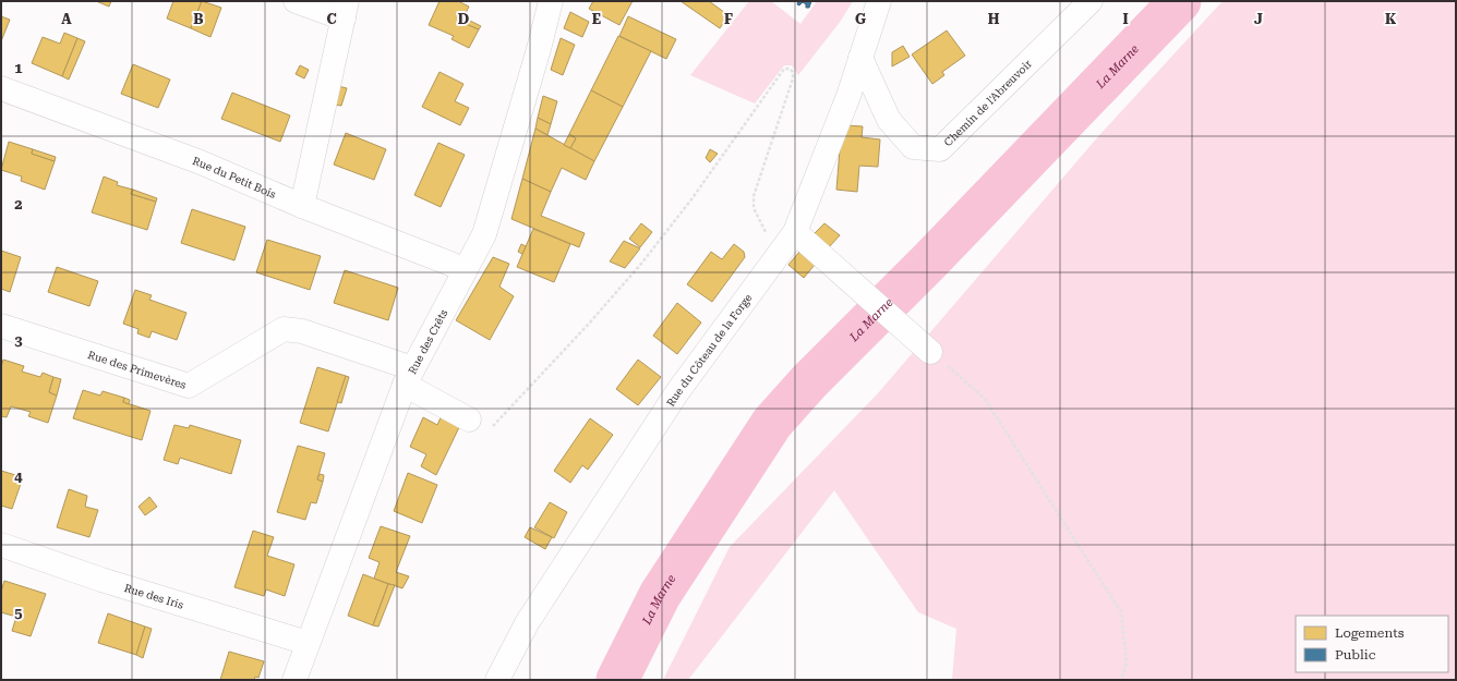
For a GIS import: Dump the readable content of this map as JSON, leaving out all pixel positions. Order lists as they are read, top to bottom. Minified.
{"streets":{"street":["Chemin de l'Abreuvoir","Rue du Petit Bois","Rue des Crêts","Rue du Côteau de la Forge","Rue des Primevères","Rue des Iris"]},"crossings":[["Chemin de l'Abreuvoir","Rue du Côteau de la Forge"],["Rue du Petit Bois","Rue des Crêts"],["Rue des Crêts","Rue des Primevères"],["Rue des Crêts","Rue des Iris"]],"water":["La Marne"],"legend":["Logements","Public"],"grid":{"columns":["A","B","C","D","E","F","G","H","I","J","K"],"rows":["1","2","3","4","5"]}}
